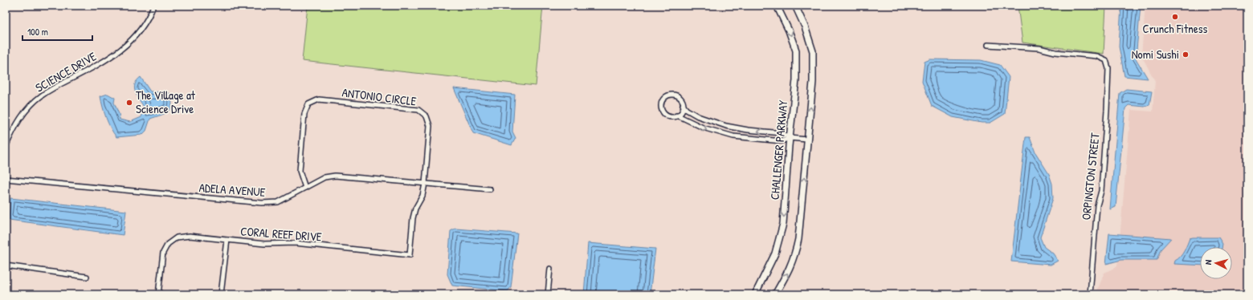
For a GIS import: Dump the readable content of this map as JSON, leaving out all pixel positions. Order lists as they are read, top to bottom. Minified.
{"streets":{"main road":["CHALLENGER PARKWAY"],"street":["SCIENCE DRIVE","ANTONIO CIRCLE","ORPINGTON STREET","ADELA AVENUE","CORAL REEF DRIVE"]},"crossings":[["ANTONIO CIRCLE","ADELA AVENUE"],["ANTONIO CIRCLE","CORAL REEF DRIVE"]],"places":["Crunch Fitness","Nomi Sushi","The Village at Science Drive"],"scale_bar":"100 m","north":"left"}
